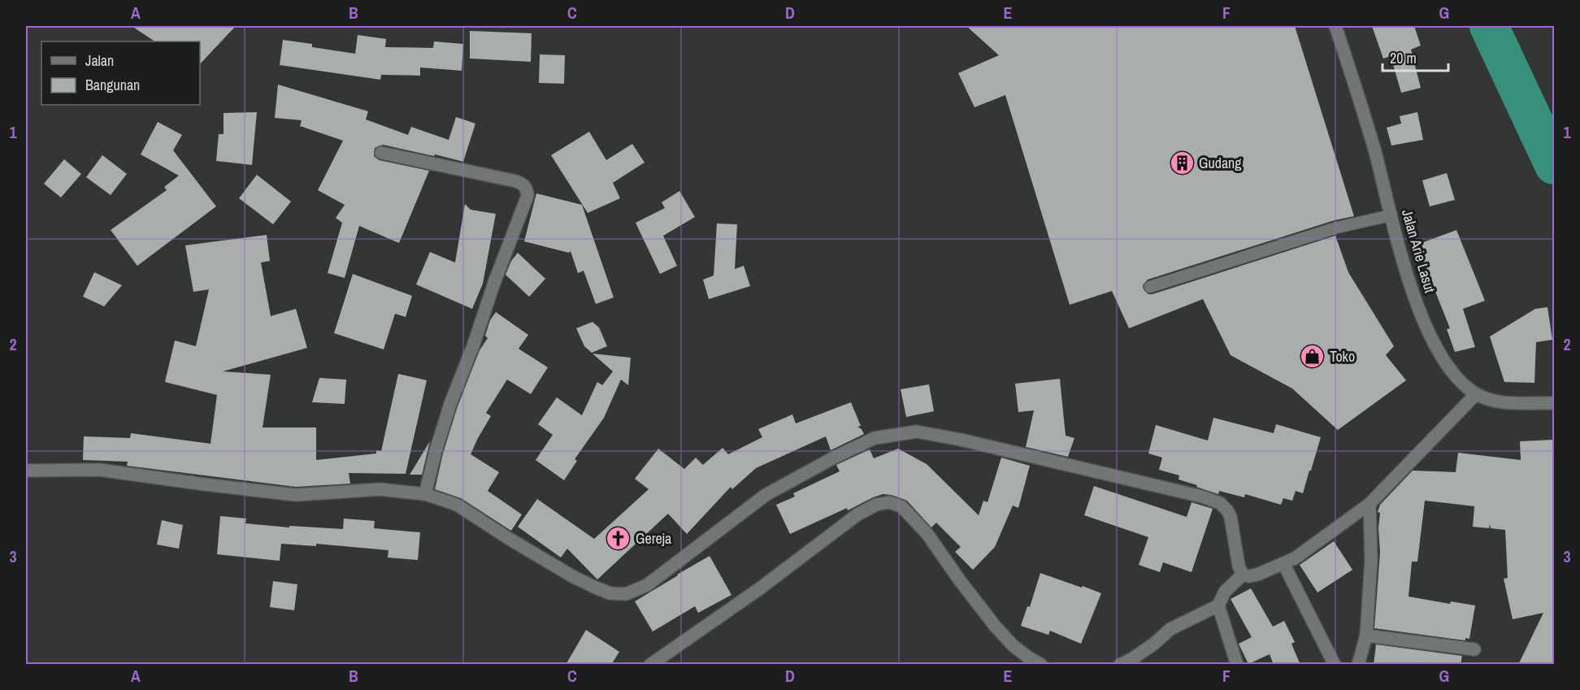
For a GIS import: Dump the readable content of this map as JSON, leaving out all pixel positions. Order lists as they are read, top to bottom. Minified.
{"streets":{"street":["Jalan Arie Lasut"]},"places":{"building":["Gudang"],"shop":["Toko"],"church":["Gereja"]},"legend":["Jalan","Bangunan"],"scale_bar":"20 m","grid":{"columns":["A","B","C","D","E","F","G"],"rows":["1","2","3"]}}
